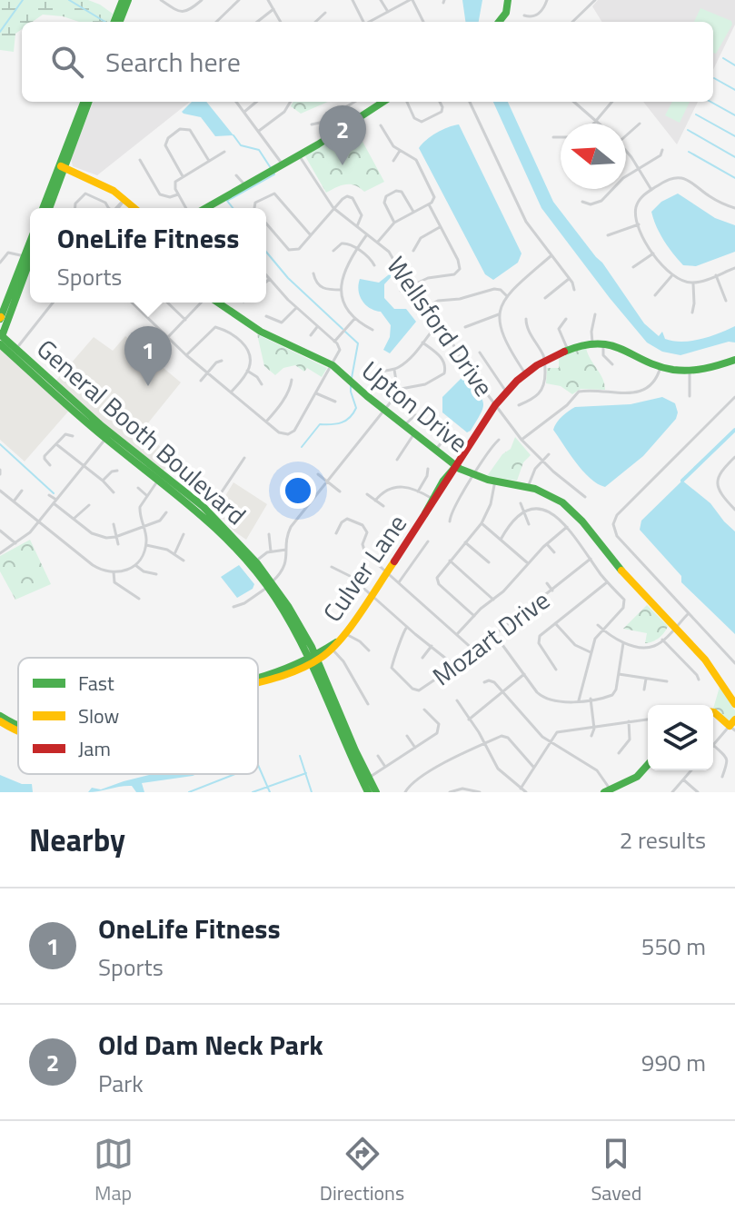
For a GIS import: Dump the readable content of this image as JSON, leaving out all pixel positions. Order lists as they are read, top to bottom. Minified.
{"streets":{"main road":["Upton Drive","General Booth Boulevard","Culver Lane"],"street":["Wellsford Drive","Mozart Drive"]},"crossings":[["Wellsford Drive","Culver Lane"],["Upton Drive","Culver Lane"],["General Booth Boulevard","Culver Lane"]],"legend":["Fast","Slow","Jam"],"north":"left","page":{"search":"Search here","pins":["2","1"],"popup":["OneLife Fitness","Sports"],"heading":["Nearby","2 results"],"list":[{"mark":"1","name":"OneLife Fitness","note":"Sports","value":"550 m"},{"mark":"2","name":"Old Dam Neck Park","note":"Park","value":"990 m"}],"nav":["Map","Directions","Saved"]}}
